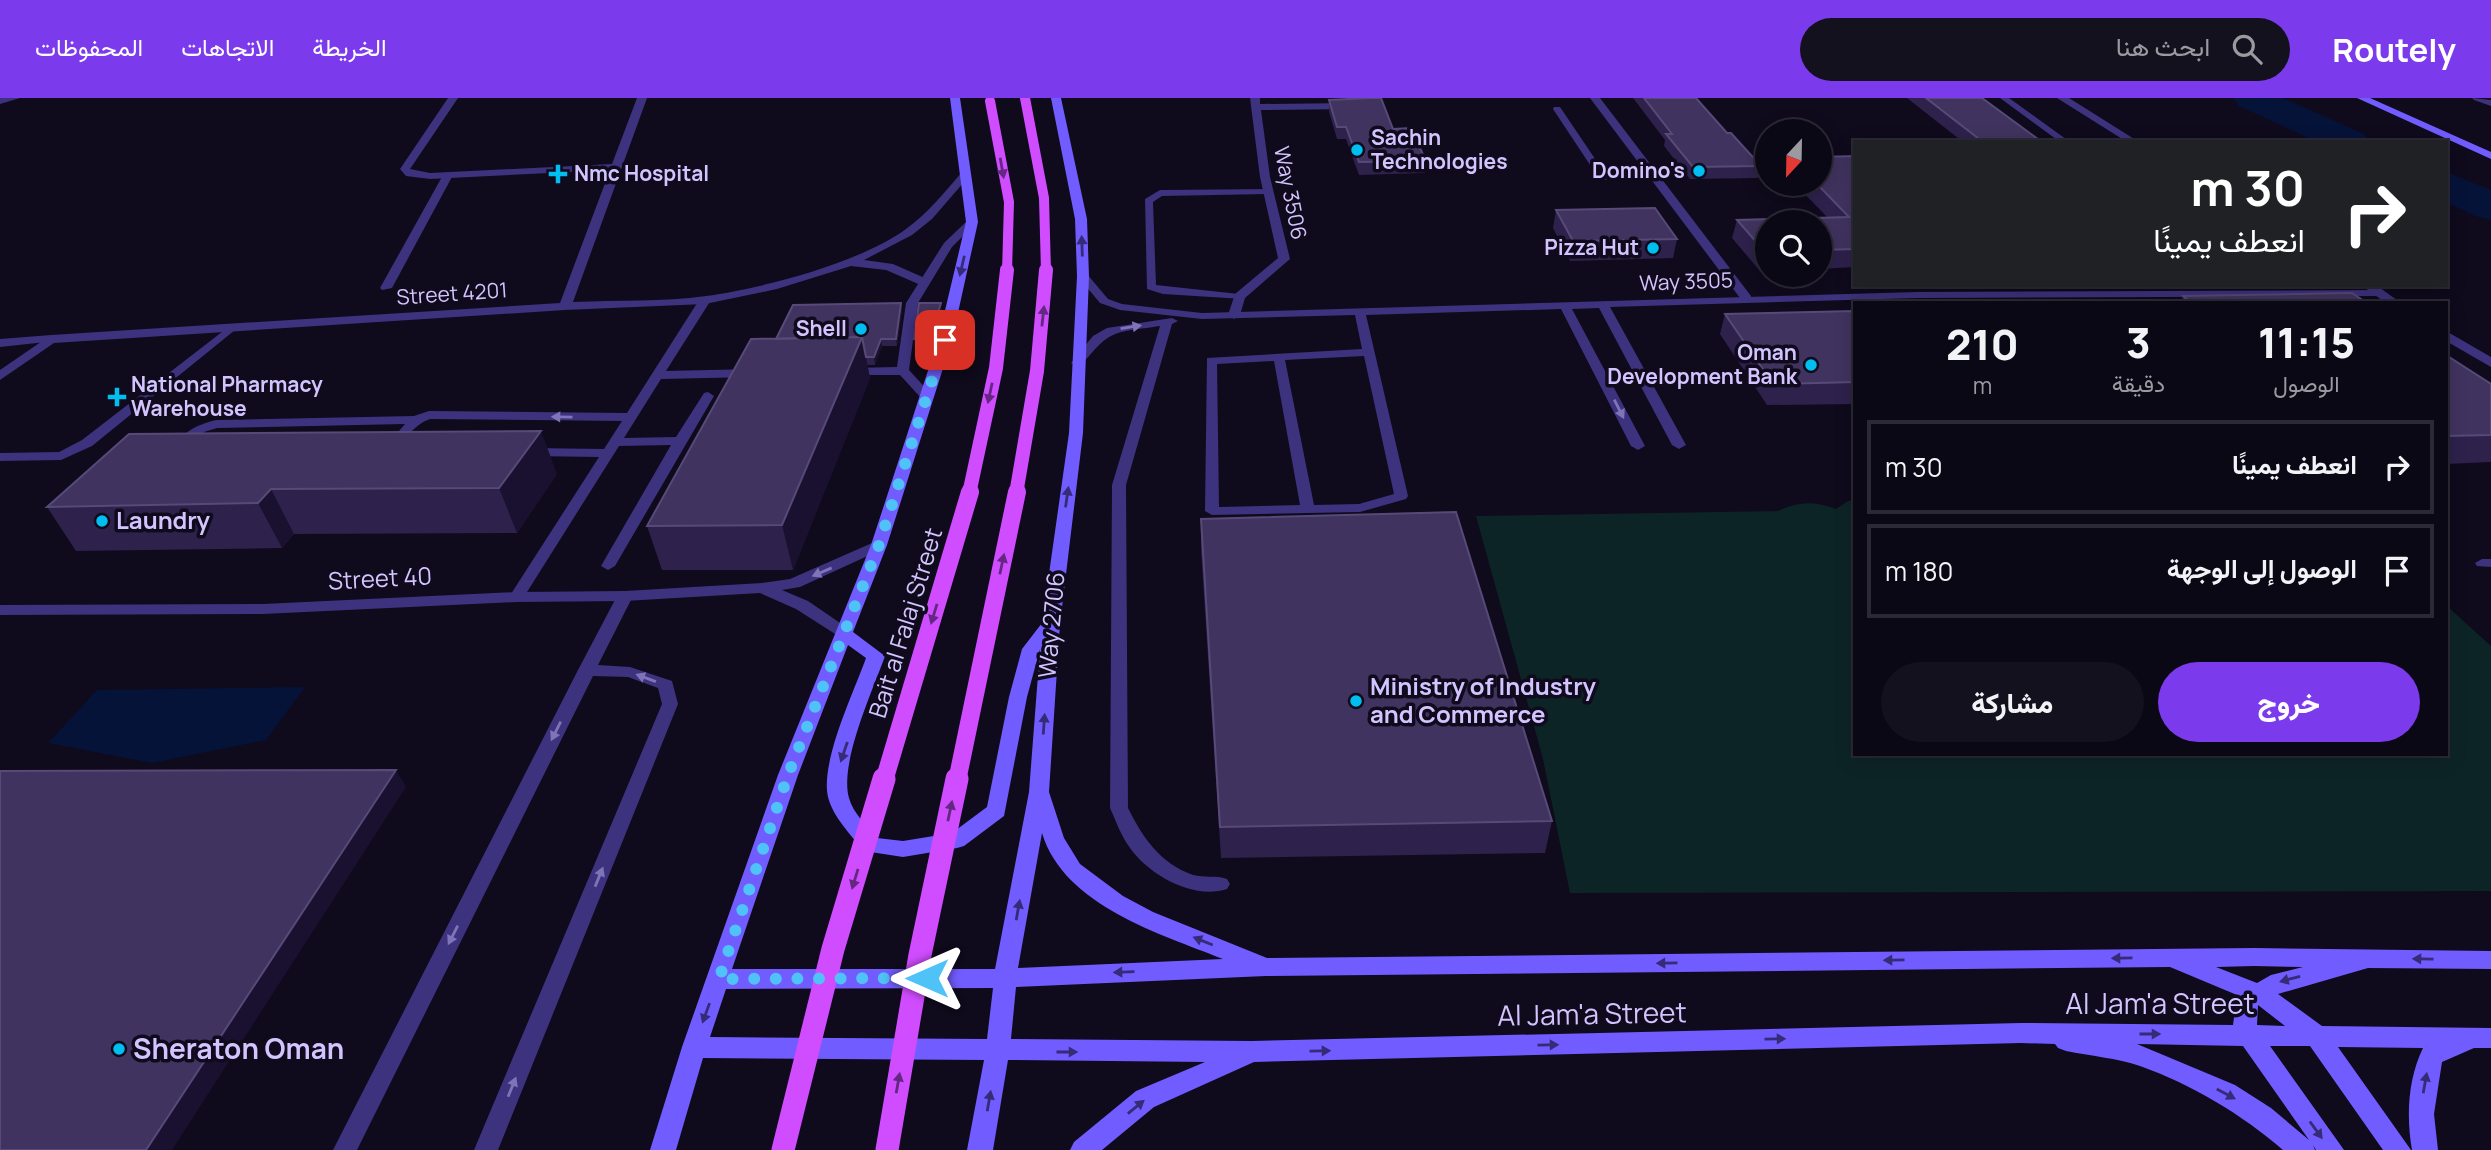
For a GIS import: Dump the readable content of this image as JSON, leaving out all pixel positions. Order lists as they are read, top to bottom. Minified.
{"streets":{"main road":["Bait al Falaj Street"],"street":["Way 3506","Street 4201","Street 40","Way 2706","Al Jam'a Street"],"lane":["Way 3505"]},"crossings":[["Way 3505","Way 2706"],["Way 2706","Al Jam'a Street"]],"one_way":["Way 2706"],"places":{"other":["Sachin Technologies","Domino's","Pizza Hut","Shell","Oman Development Bank","Laundry","Ministry of Industry and Commerce","Sheraton Oman"],"health":["Nmc Hospital","National Pharmacy Warehouse"]},"north":"bottom","page":{"header":"Routely","search":"ابحث هنا","nav":["الخريطة","الاتجاهات","المحفوظات"],"turn":["30 m","انعطف يمينًا"],"eta":["11:15","الوصول","3","دقيقة","210","m"],"list":[{"name":"انعطف يمينًا","value":"30 m"},{"name":"الوصول إلى الوجهة","value":"180 m"}],"buttons":["خروج","مشاركة"]}}
